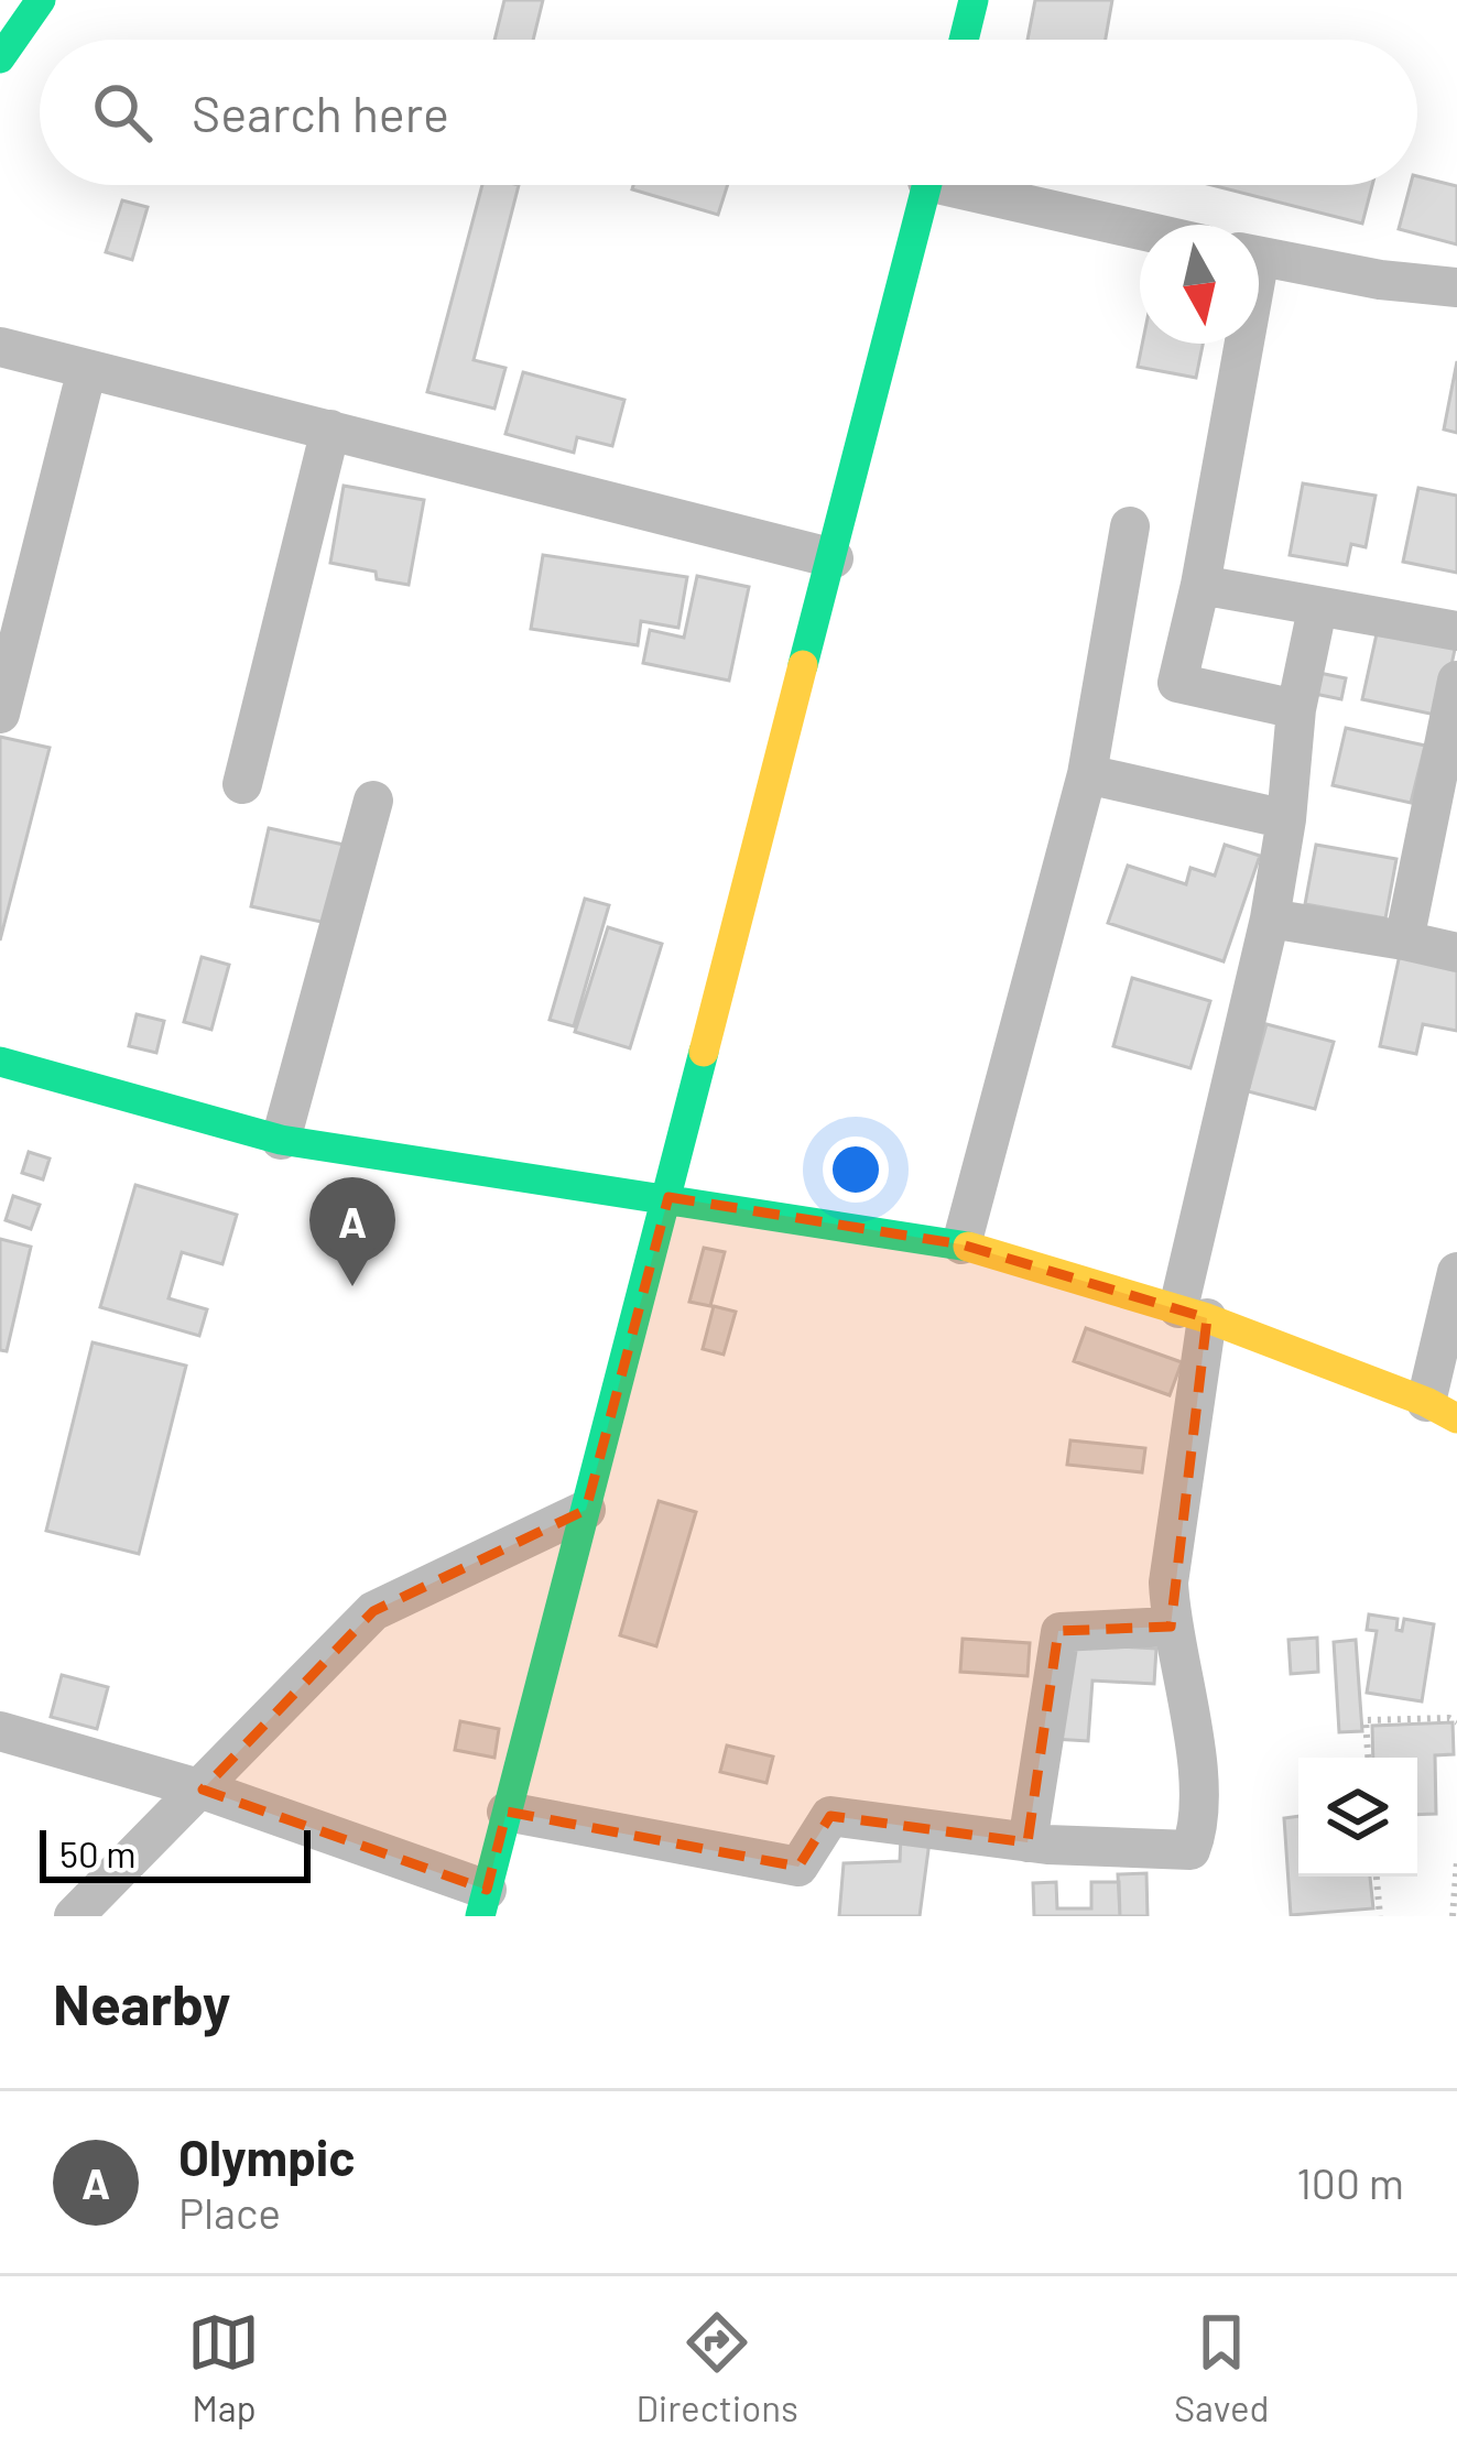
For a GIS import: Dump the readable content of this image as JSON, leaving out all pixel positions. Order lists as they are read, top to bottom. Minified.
{"scale_bar":"50 m","north":"bottom","page":{"search":"Search here","pins":"A","scale":"50 m","heading":"Nearby","list":[{"mark":"A","name":"Olympic","note":"Place","value":"100 m"}],"nav":["Map","Directions","Saved"]}}
